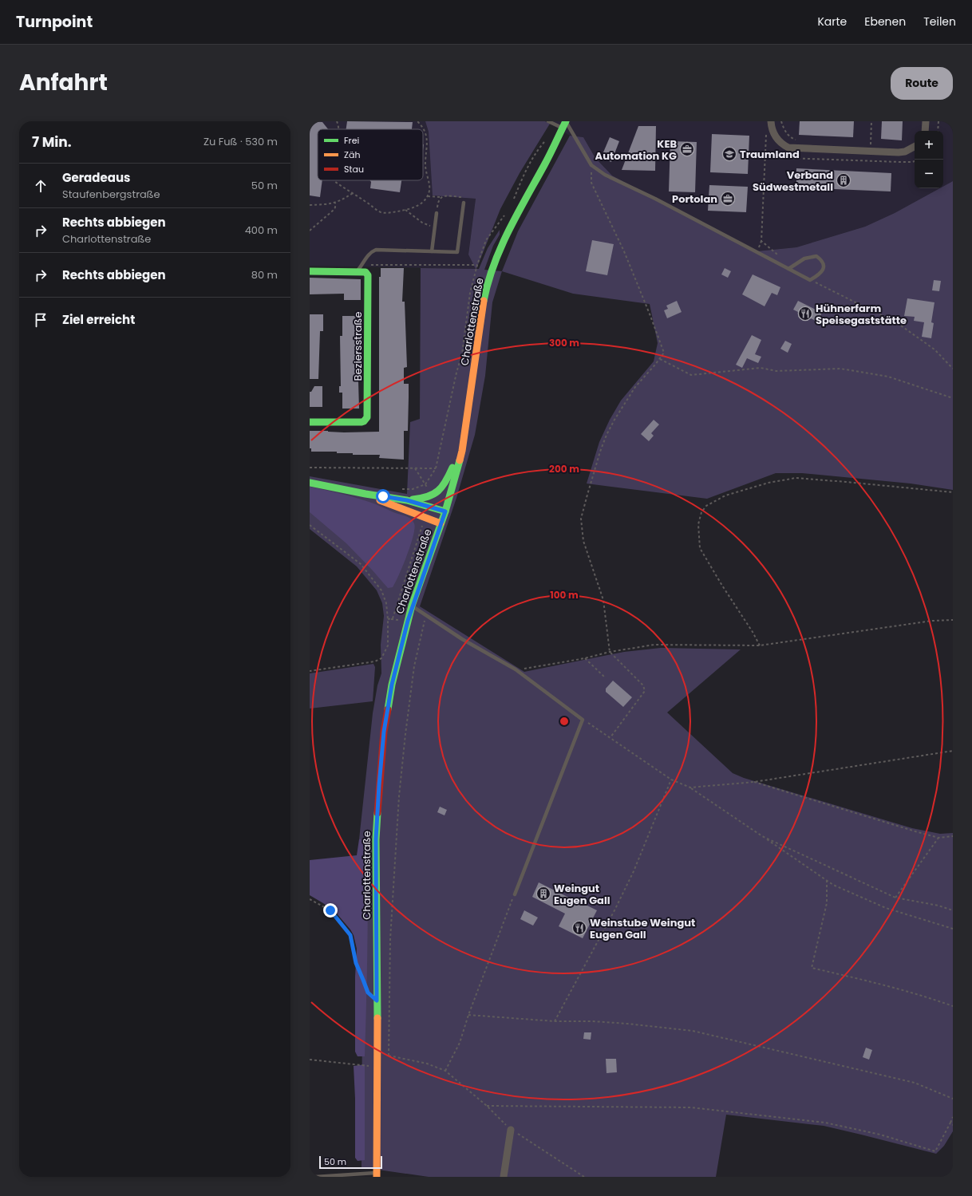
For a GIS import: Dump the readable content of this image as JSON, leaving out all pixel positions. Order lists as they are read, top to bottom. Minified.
{"streets":{"main road":["Charlottenstraße","Beziersstraße"]},"places":{"office":["KEB Automation KG","Portolan"],"school or university":["Traumland"],"building":["Verband Südwestmetall","Weingut Eugen Gall"],"restaurant":["Hühnerfarm Speisegaststätte","Weinstube Weingut Eugen Gall"]},"legend":["Frei","Zäh","Stau"],"scale_bar":"50 m","page":{"header":"Turnpoint","nav":["Karte","Ebenen","Teilen"],"title":"Anfahrt","buttons":"Route","heading":["7 Min.","Zu Fuß · 530 m"],"map_buttons":["+","−"],"list":[["Geradeaus","Staufenbergstraße","50 m"],["Rechts abbiegen","Charlottenstraße","400 m"],["Rechts abbiegen","80 m"],"Ziel erreicht"],"scale":"50 m"},"rings":["300 m","200 m","100 m"]}
